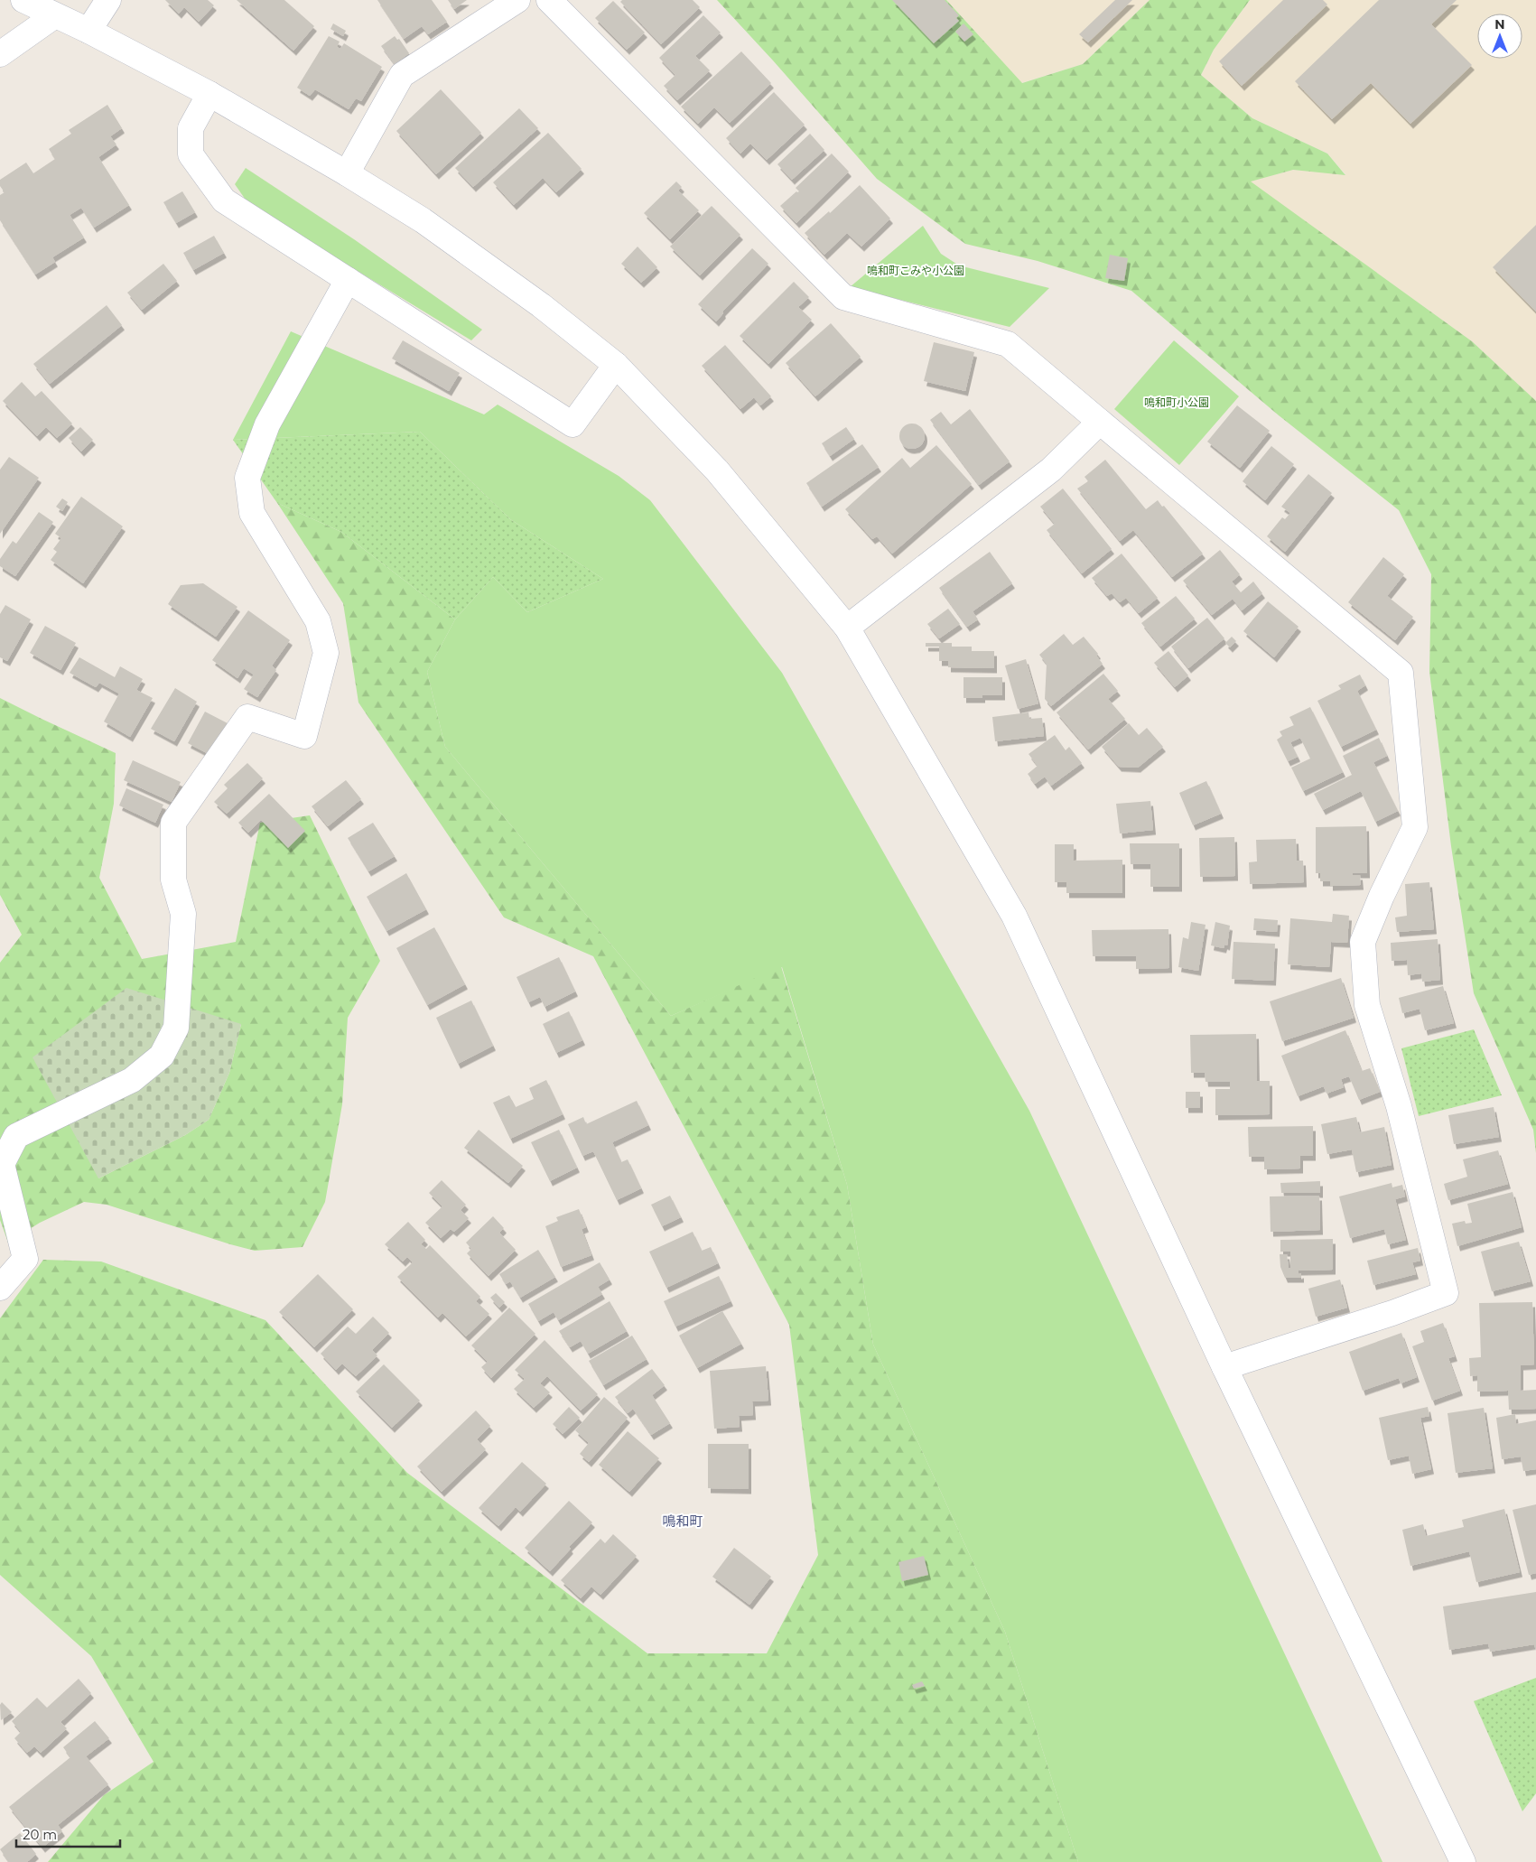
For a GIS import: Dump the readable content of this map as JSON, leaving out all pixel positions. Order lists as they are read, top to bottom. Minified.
{"districts":["鳴和町"],"parks":["鳴和町こみや小公園","鳴和町小公園"],"scale_bar":"20 m","north":"top"}
